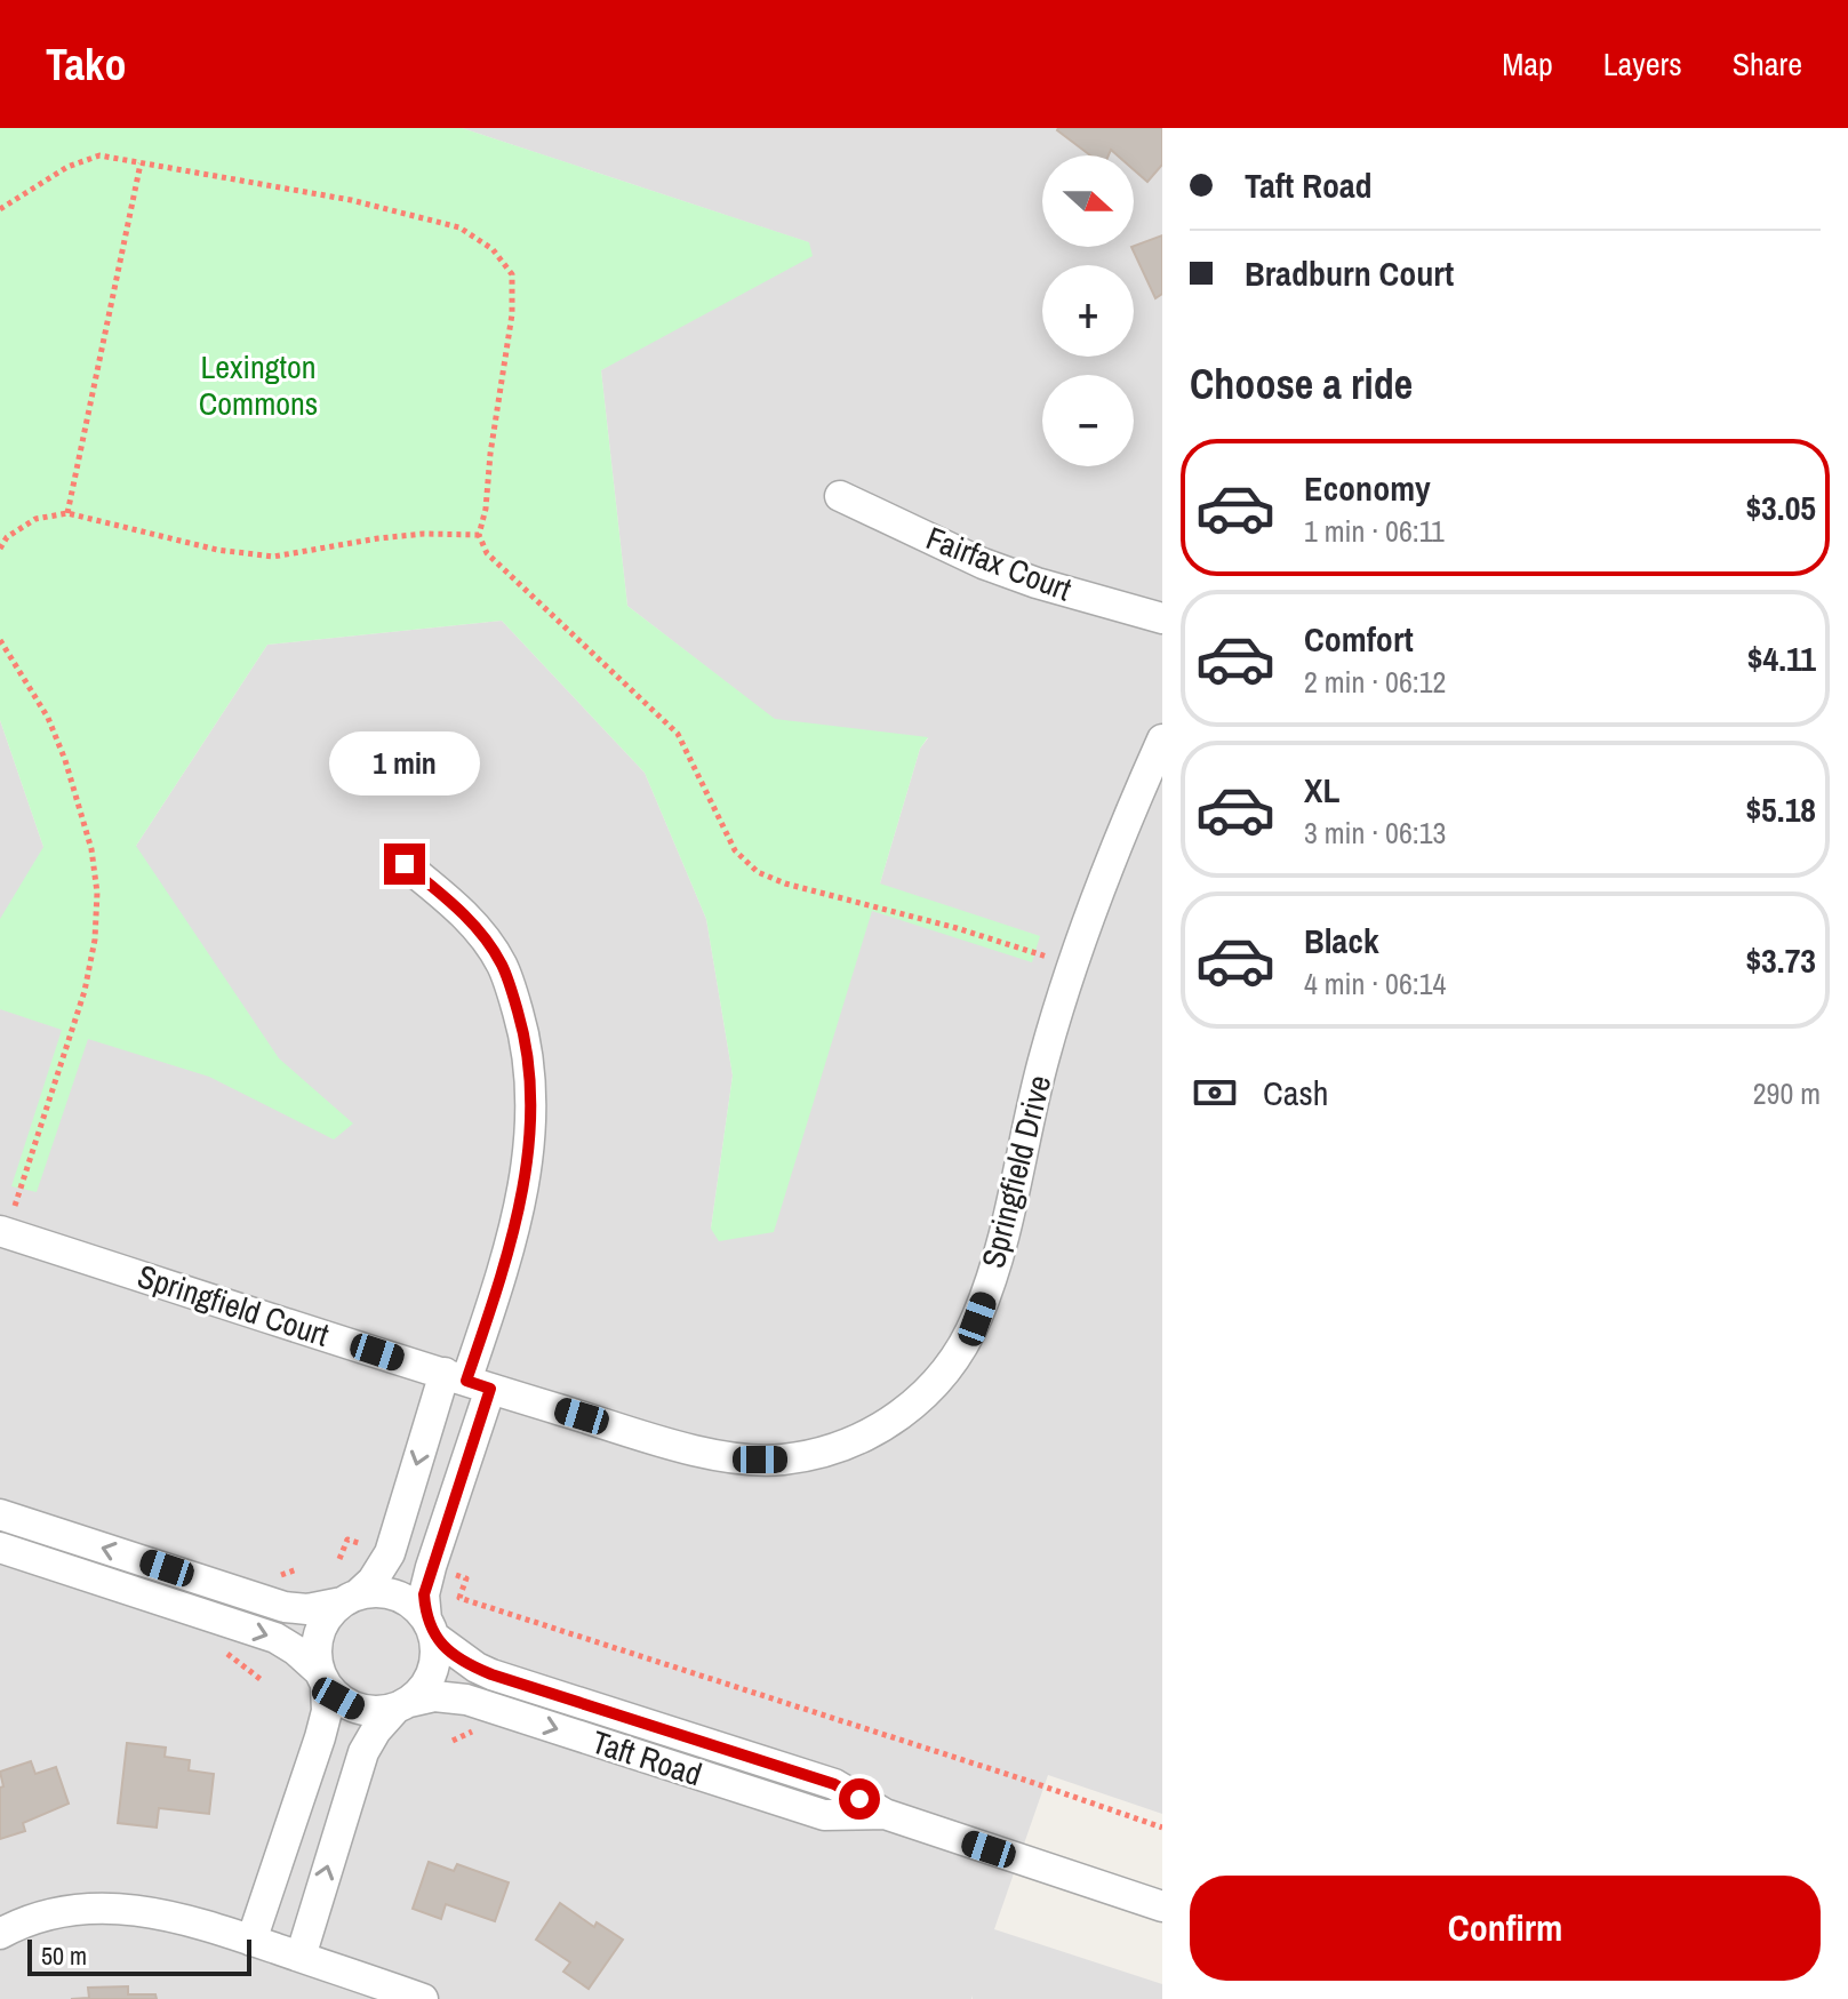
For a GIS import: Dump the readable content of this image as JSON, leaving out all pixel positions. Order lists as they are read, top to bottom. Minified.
{"streets":{"street":["Fairfax Court","Springfield Drive","Springfield Court","Taft Road"]},"crossings":[["Springfield Drive","Springfield Court"]],"parks":["Lexington Commons"],"scale_bar":"50 m","north":"right","page":{"header":"Tako","nav":["Map","Layers","Share"],"banner":["Taft Road","Bradburn Court"],"map_buttons":["+","−"],"heading":"Choose a ride","list":[{"name":"Economy","note":"1 min · 06:11","value":"$3.05"},{"name":"Comfort","note":"2 min · 06:12","value":"$4.11"},{"name":"XL","note":"3 min · 06:13","value":"$5.18"},{"name":"Black","note":"4 min · 06:14","value":"$3.73"}],"bubble":"1 min","pay":["Cash","290 m"],"buttons":"Confirm","scale":"50 m"}}
